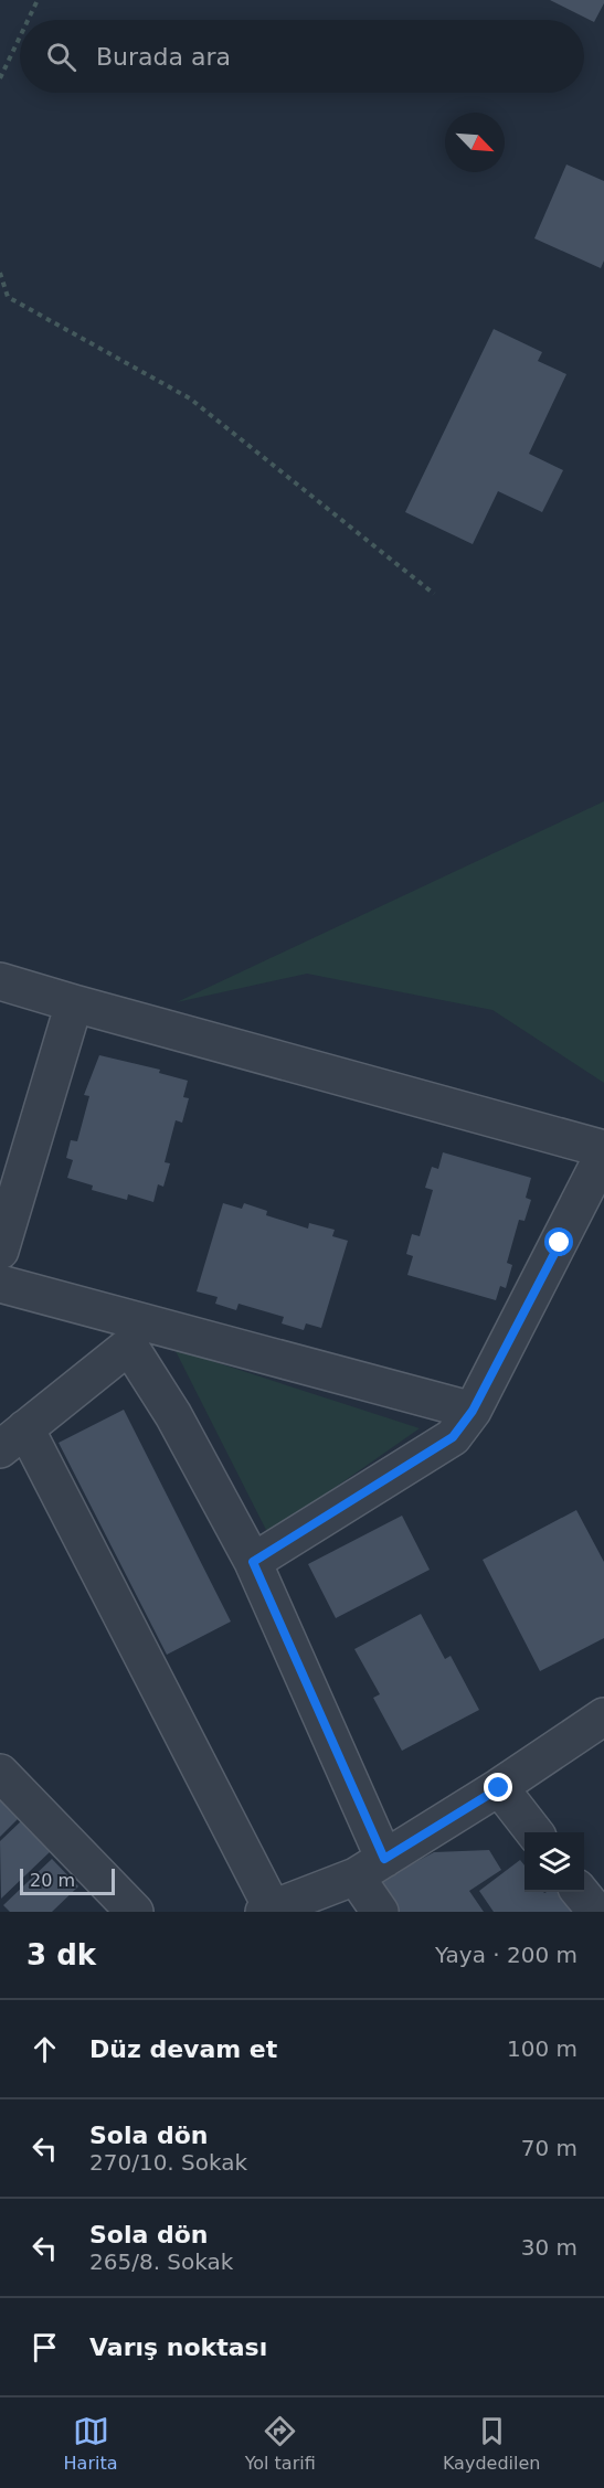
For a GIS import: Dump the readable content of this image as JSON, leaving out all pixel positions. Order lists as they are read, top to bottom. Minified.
{"scale_bar":"20 m","north":"bottom right","page":{"search":"Burada ara","scale":"20 m","heading":["3 dk","Yaya · 200 m"],"list":[["Düz devam et","100 m"],["Sola dön","270/10. Sokak","70 m"],["Sola dön","265/8. Sokak","30 m"],"Varış noktası"],"nav":["Harita","Yol tarifi","Kaydedilen"]}}
